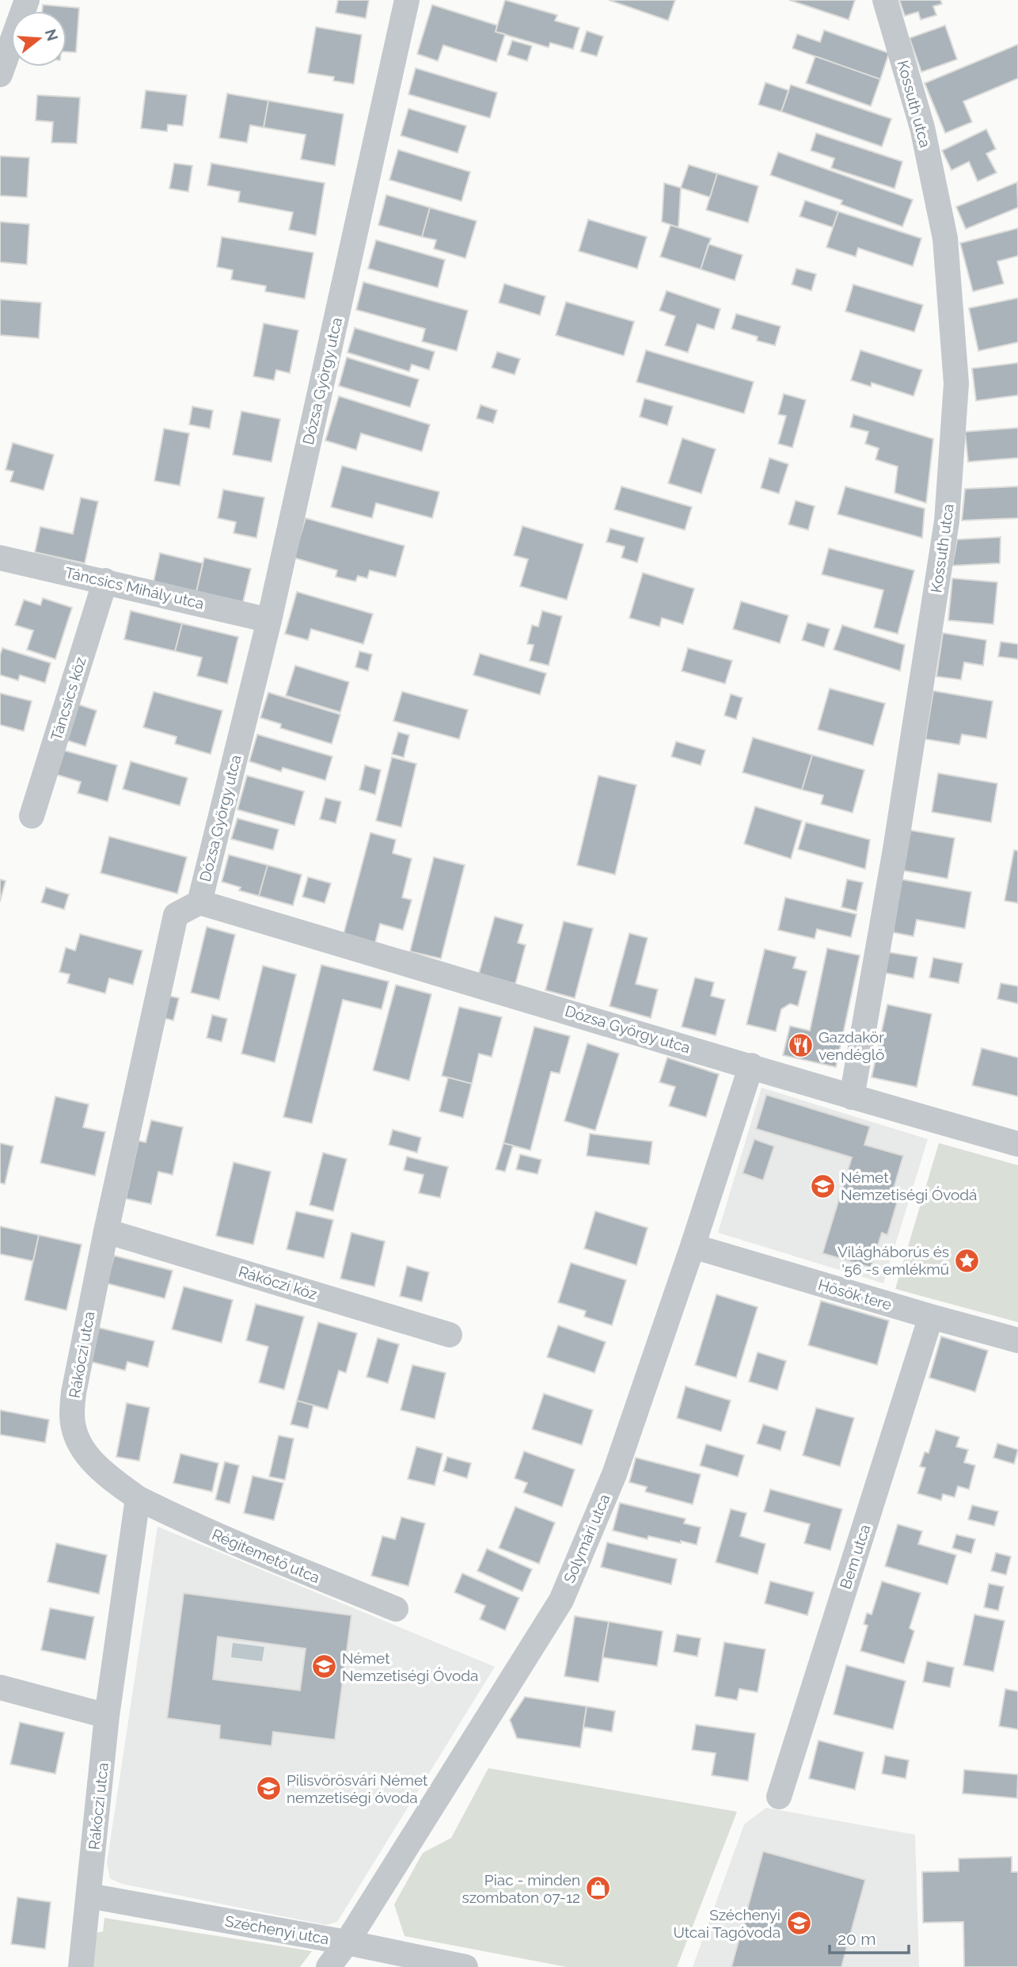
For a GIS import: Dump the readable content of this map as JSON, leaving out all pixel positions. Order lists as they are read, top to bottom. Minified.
{"streets":{"street":["Kossuth utca","Dózsa György utca","Táncsics Mihály utca","Táncsics köz","Rákóczi köz","Hősök tere","Rákóczi utca","Solymári utca","Régitemető utca","Bem utca","Széchenyi utca"]},"crossings":[["Kossuth utca","Dózsa György utca"],["Dózsa György utca","Táncsics Mihály utca"],["Dózsa György utca","Rákóczi utca"],["Dózsa György utca","Solymári utca"],["Táncsics Mihály utca","Táncsics köz"],["Rákóczi köz","Rákóczi utca"],["Hősök tere","Solymári utca"],["Hősök tere","Bem utca"],["Rákóczi utca","Régitemető utca"],["Rákóczi utca","Széchenyi utca"],["Solymári utca","Széchenyi utca"]],"places":{"restaurant":["Gazdakör vendéglő"],"school or university":["Német Nemzetiségi Óvodá","Német Nemzetiségi Óvoda","Pilisvörösvári Német nemzetiségi óvoda","Széchenyi Utcai Tagóvoda"],"place":["Világháborús és '56 -s emlékmű"],"shop":["Piac - minden szombaton 07-12"]},"scale_bar":"20 m","north":"right"}
